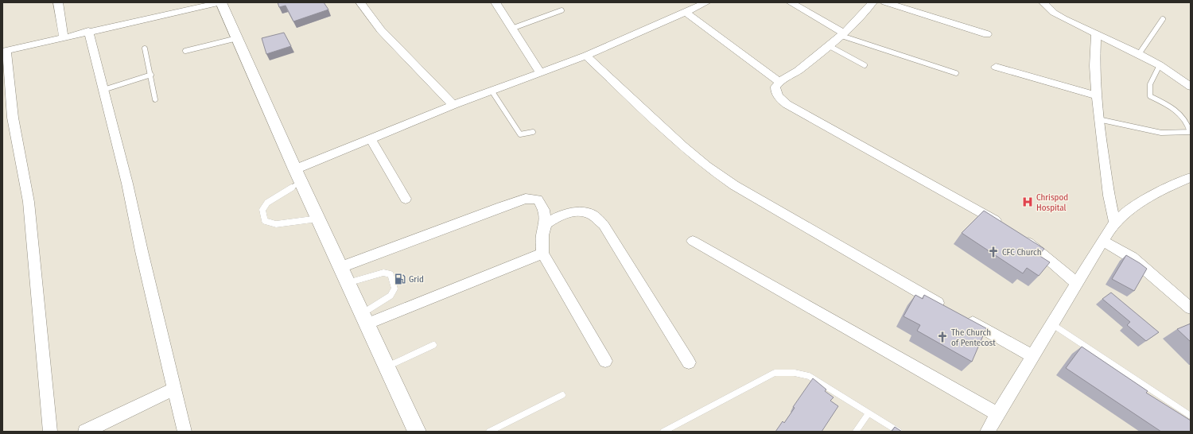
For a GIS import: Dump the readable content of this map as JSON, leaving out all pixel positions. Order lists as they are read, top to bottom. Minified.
{"places":{"hospital":["Chrispod Hospital"],"church":["CFC Church","The Church of Pentecost"],"fuel station":["Grid"]}}
